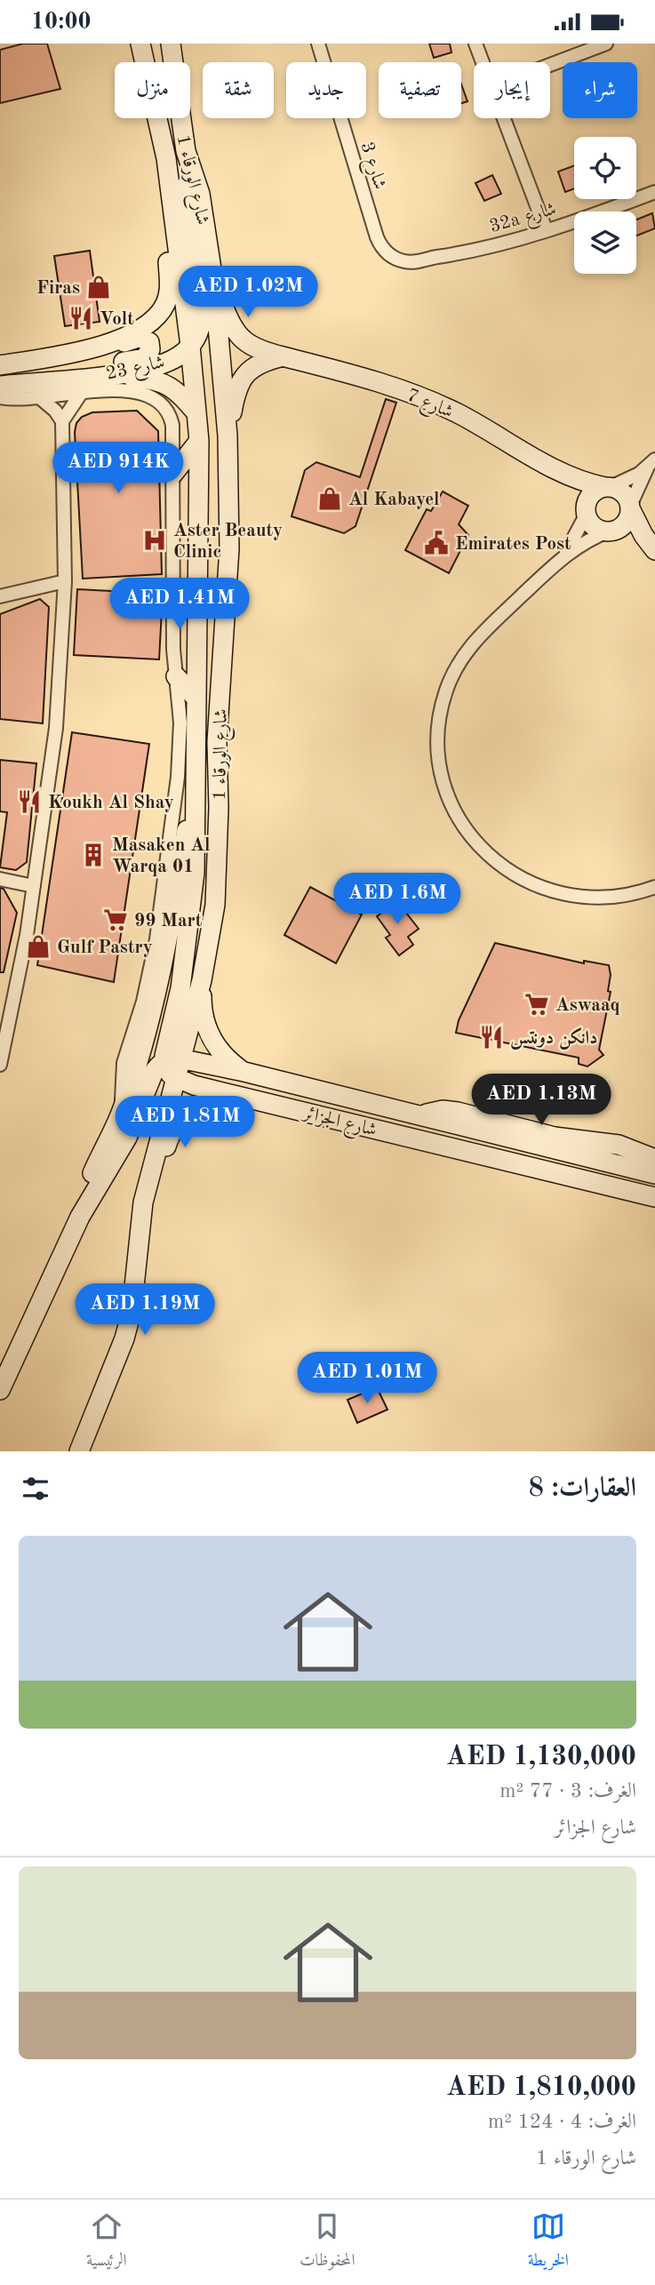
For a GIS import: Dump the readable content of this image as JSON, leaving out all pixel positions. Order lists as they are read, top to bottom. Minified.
{"streets":{"street":["شارع 3","شارع الورقاء 1","32a شارع","شارع 23","شارع 7","شارع الجزائر"]},"crossings":[["شارع 3","32a شارع"],["شارع الورقاء 1","شارع 23"],["شارع الورقاء 1","شارع 7"],["شارع الورقاء 1","شارع الجزائر"]],"places":{"shop":["Firas","Al Kabayel","Gulf Pastry"],"restaurant":["Volt","Koukh Al Shay","دانكن دونتس"],"hospital":["Aster Beauty Clinic"],"public building":["Emirates Post"],"building":["Masaken Al Warqa 01"],"supermarket":["99 Mart","Aswaaq"]},"page":{"status":"10:00","chip":["شراء","إيجار","تصفية","جديد","شقة","منزل"],"price":["AED 1.02M","AED 914K","AED 1.41M","AED 1.6M","AED 1.13M","AED 1.81M","AED 1.19M","AED 1.01M"],"heading":"العقارات: 8","list":[{"name":"AED 1,130,000","note":"الغرف: 3 · 77 m² · شارع الجزائر"},{"name":"AED 1,810,000","note":"الغرف: 4 · 124 m² · شارع الورقاء 1"}],"tabs":["الخريطة","المحفوظات","الرئيسية"]}}
